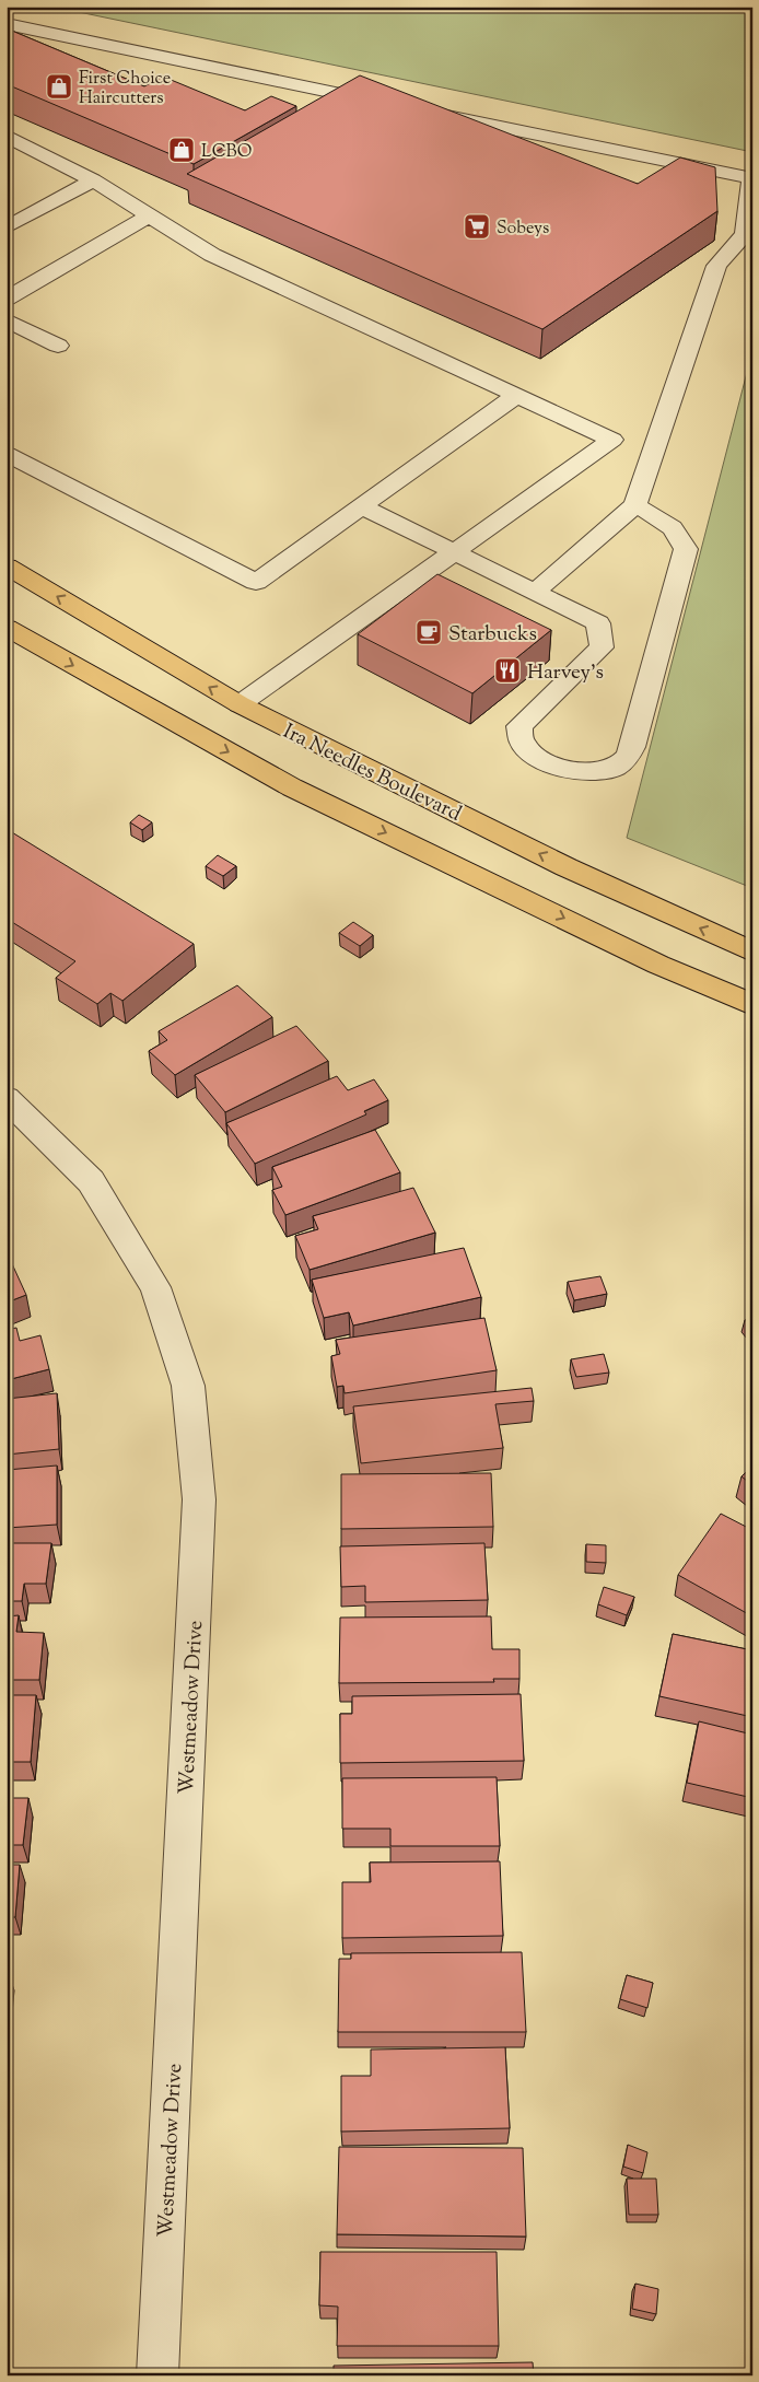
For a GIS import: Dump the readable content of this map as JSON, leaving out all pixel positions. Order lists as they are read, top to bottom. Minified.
{"streets":{"main road":["Ira Needles Boulevard"],"street":["Westmeadow Drive"]},"places":{"shop":["First Choice Haircutters","LCBO"],"supermarket":["Sobeys"],"cafe":["Starbucks"],"restaurant":["Harvey's"]}}
